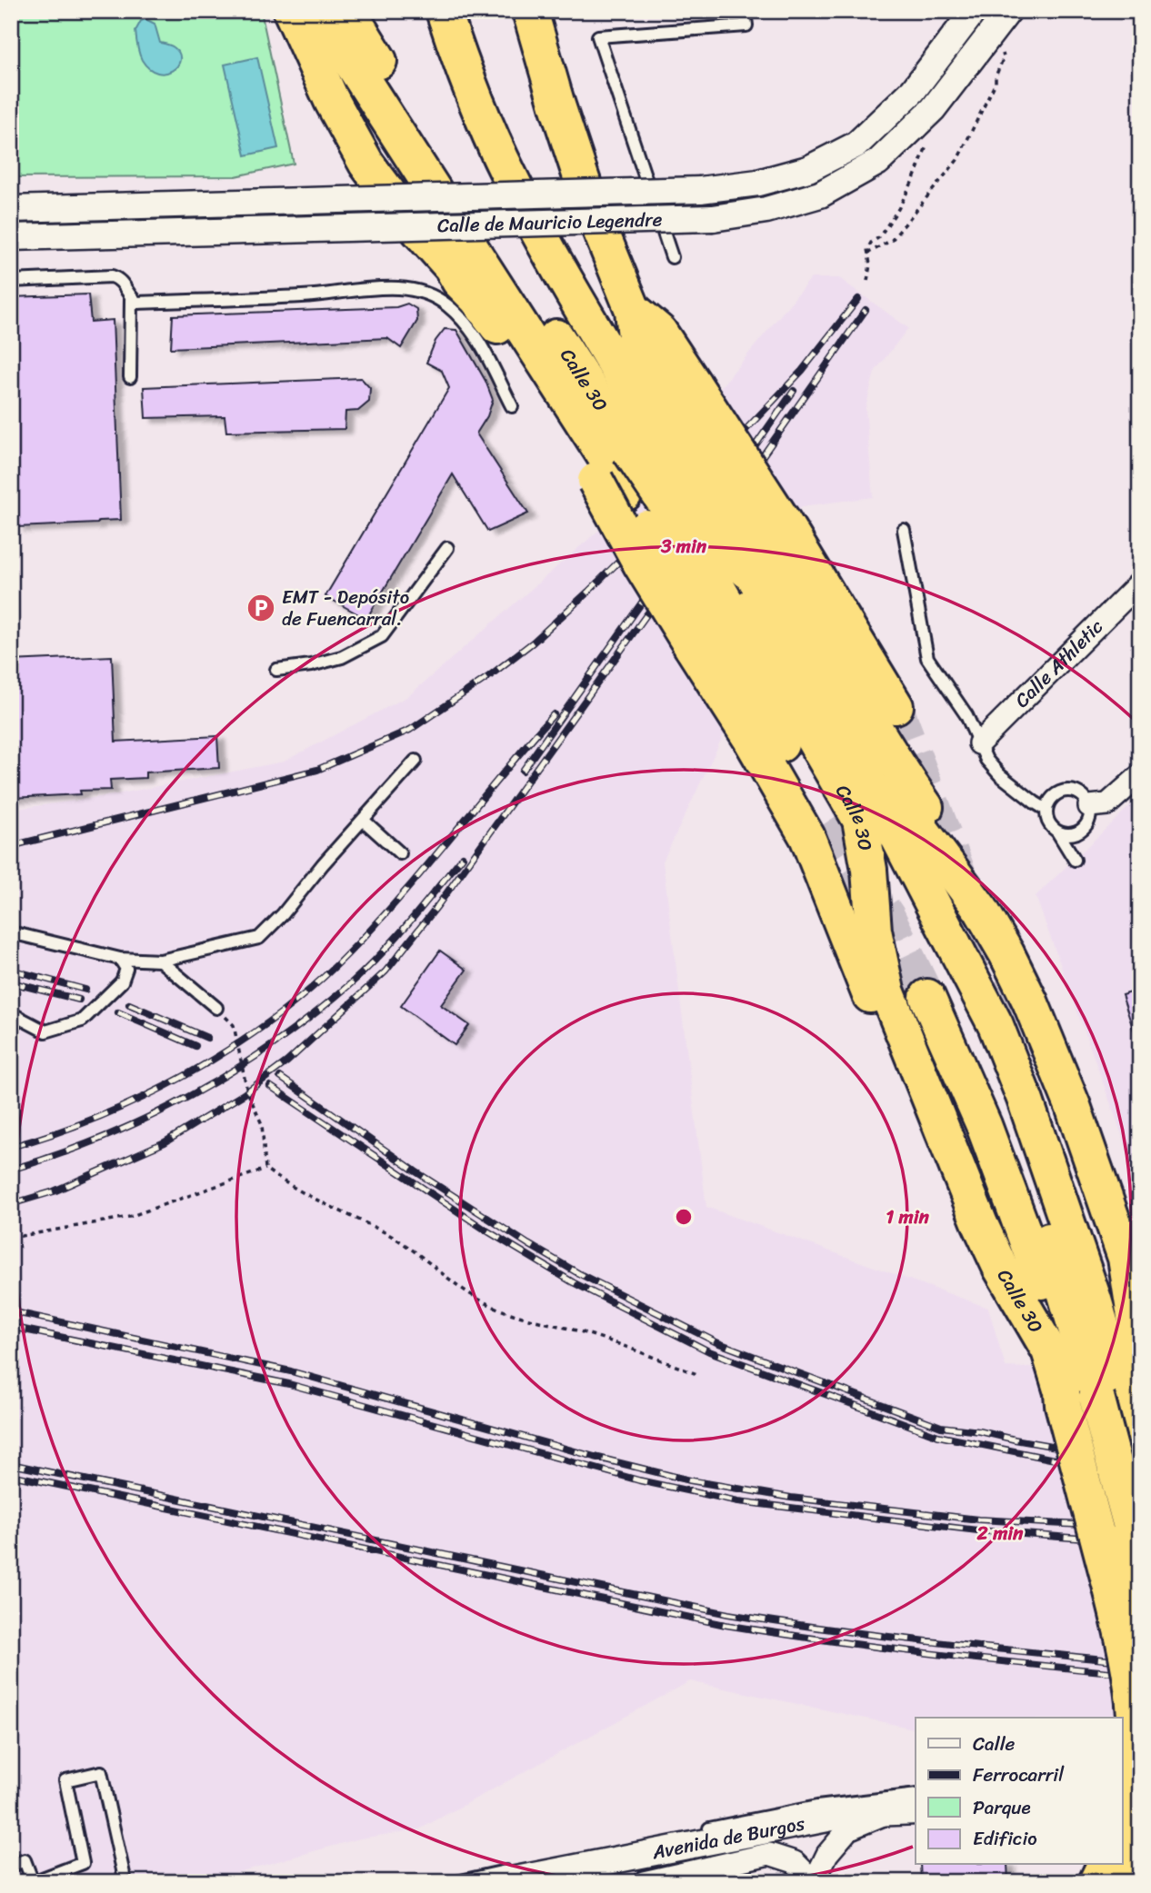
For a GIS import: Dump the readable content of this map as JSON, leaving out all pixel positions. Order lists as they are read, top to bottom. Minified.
{"streets":{"highway":["Calle 30"],"street":["Calle de Mauricio Legendre","Calle Athletic","Avenida de Burgos"]},"places":{"parking":["EMT - Depósito de Fuencarral."]},"legend":["Calle","Ferrocarril","Parque","Edificio"],"rings":["3 min","1 min","2 min"]}
